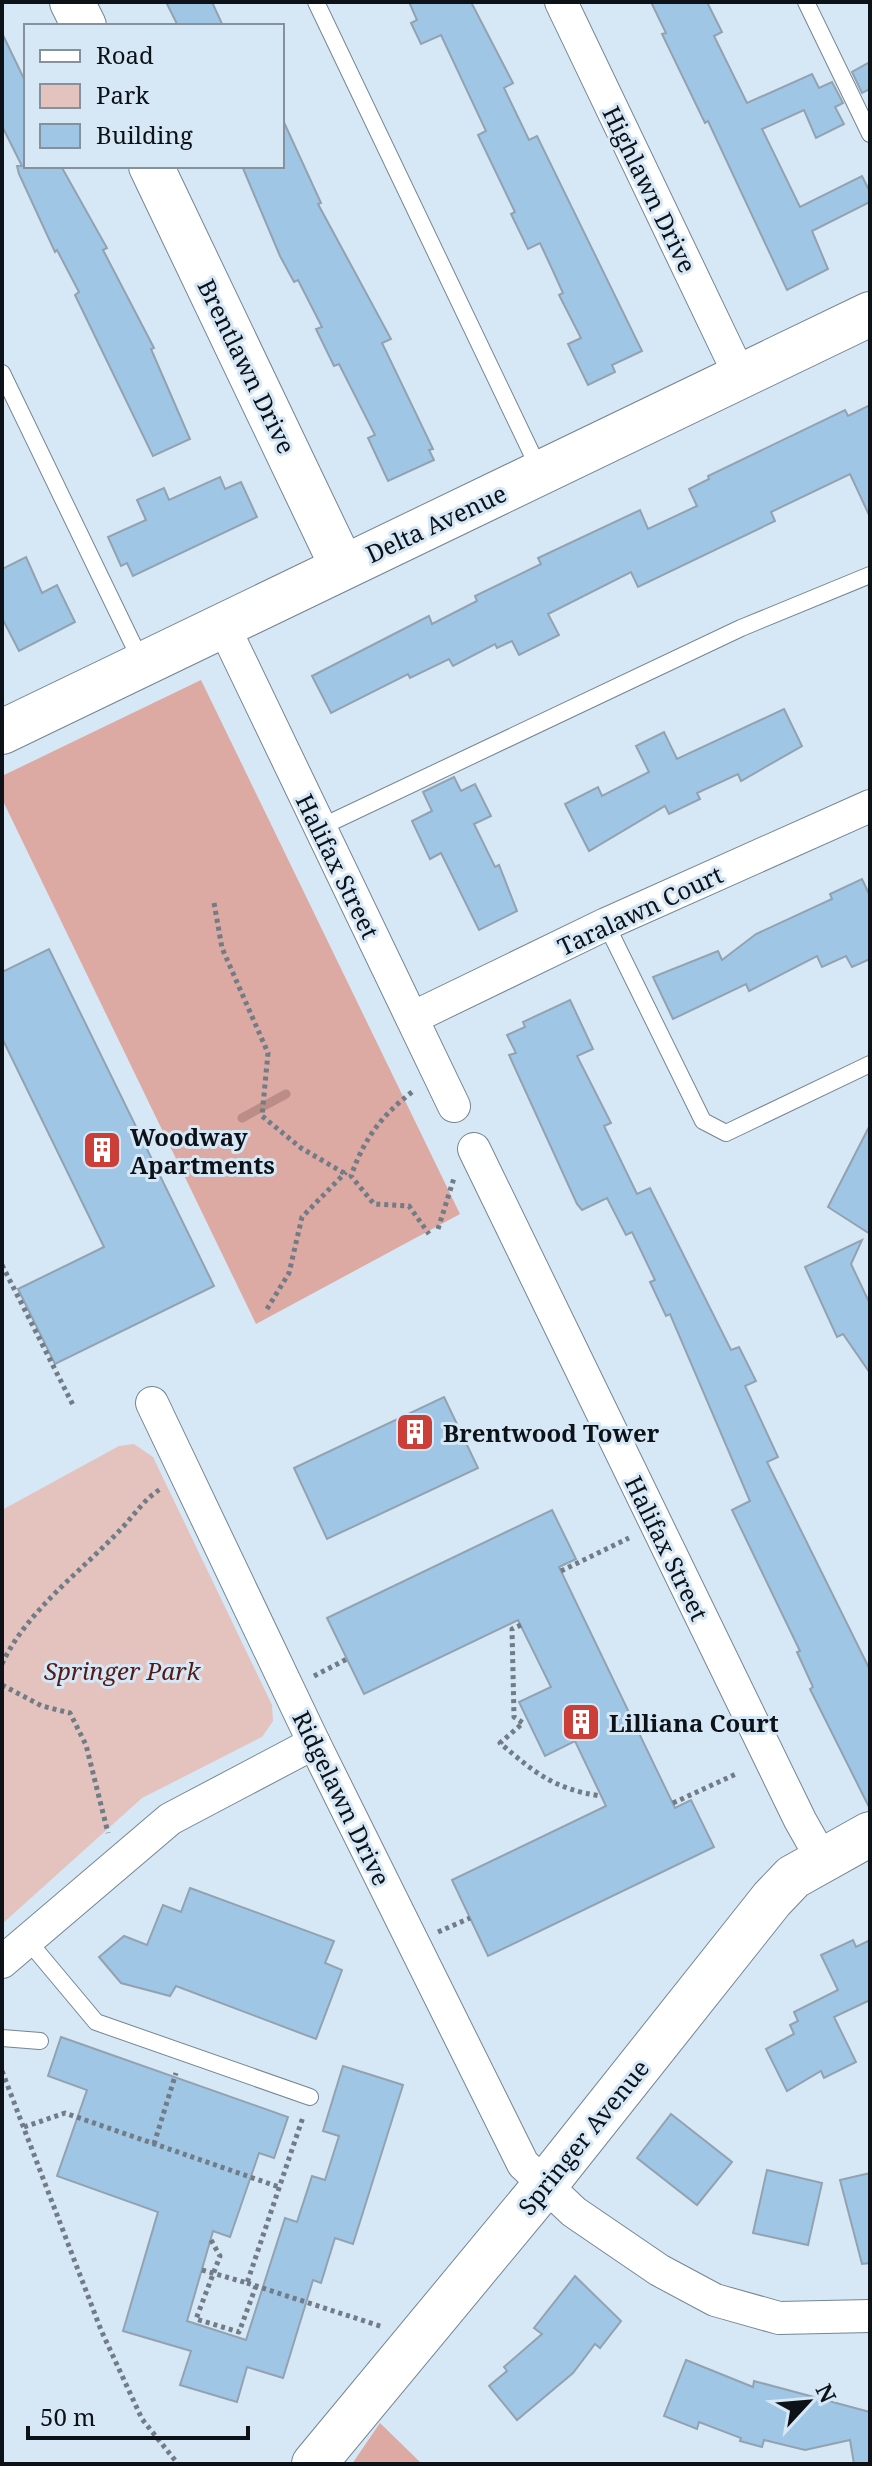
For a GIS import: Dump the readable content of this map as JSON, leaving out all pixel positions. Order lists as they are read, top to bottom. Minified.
{"streets":{"street":["Highlawn Drive","Brentlawn Drive","Delta Avenue","Halifax Street","Taralawn Court","Ridgelawn Drive","Springer Avenue"]},"crossings":[["Highlawn Drive","Delta Avenue"],["Brentlawn Drive","Delta Avenue"],["Delta Avenue","Halifax Street"],["Halifax Street","Taralawn Court"],["Halifax Street","Springer Avenue"],["Ridgelawn Drive","Springer Avenue"]],"parks":["Springer Park"],"places":{"building":["Woodway Apartments","Brentwood Tower","Lilliana Court"]},"legend":["Road","Park","Building"],"scale_bar":"50 m","north":"top right"}
